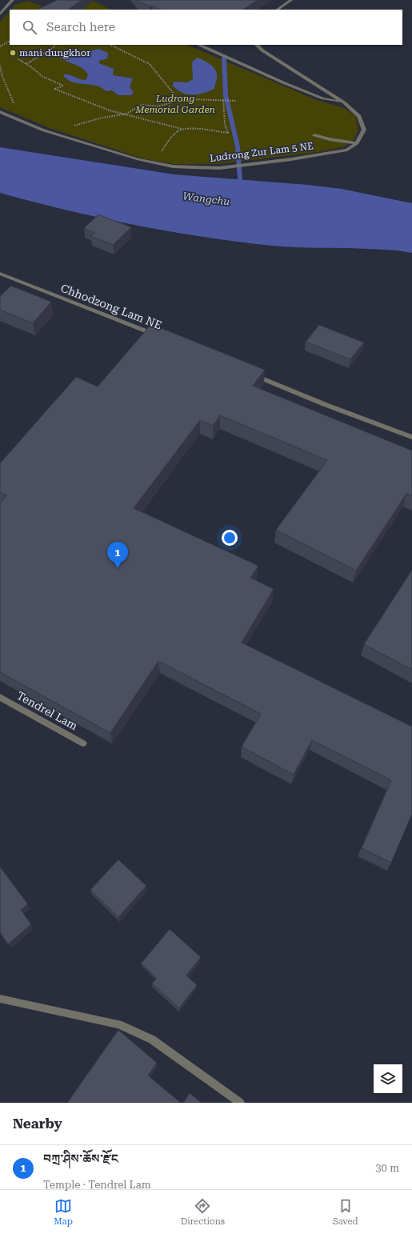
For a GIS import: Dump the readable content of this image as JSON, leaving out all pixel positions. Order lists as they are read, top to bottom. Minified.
{"streets":{"street":["Ludrong Zur Lam 5 NE","Chhodzong Lam NE","Tendrel Lam"]},"water":["Wangchu"],"parks":["Ludrong Memorial Garden"],"places":["mani dungkhor"],"page":{"search":"Search here","pins":"1","heading":"Nearby","list":[{"mark":"1","name":"བཀྲ་ཤིས་ཆོས་རྫོང","note":"Temple · Tendrel Lam","value":"30 m"}],"nav":["Map","Directions","Saved"]}}
